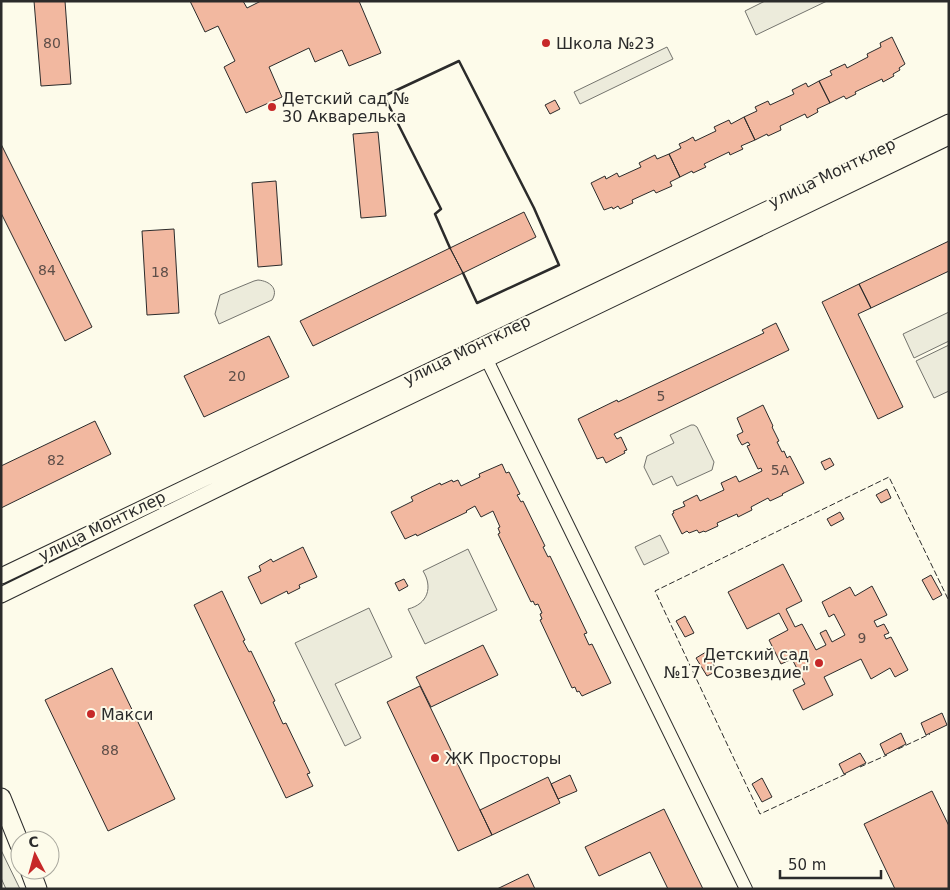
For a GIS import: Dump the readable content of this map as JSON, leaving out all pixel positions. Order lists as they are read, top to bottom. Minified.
{"streets":{"street":["улица Монтклер"]},"places":["Школа №23","Детский сад № 30 Акварелька","Детский сад №17 \"Созвездие\"","Макси","ЖК Просторы"],"house_numbers":["80","84","18","20","5","82","5А","9","88"],"scale_bar":"50 m","north":"top"}
